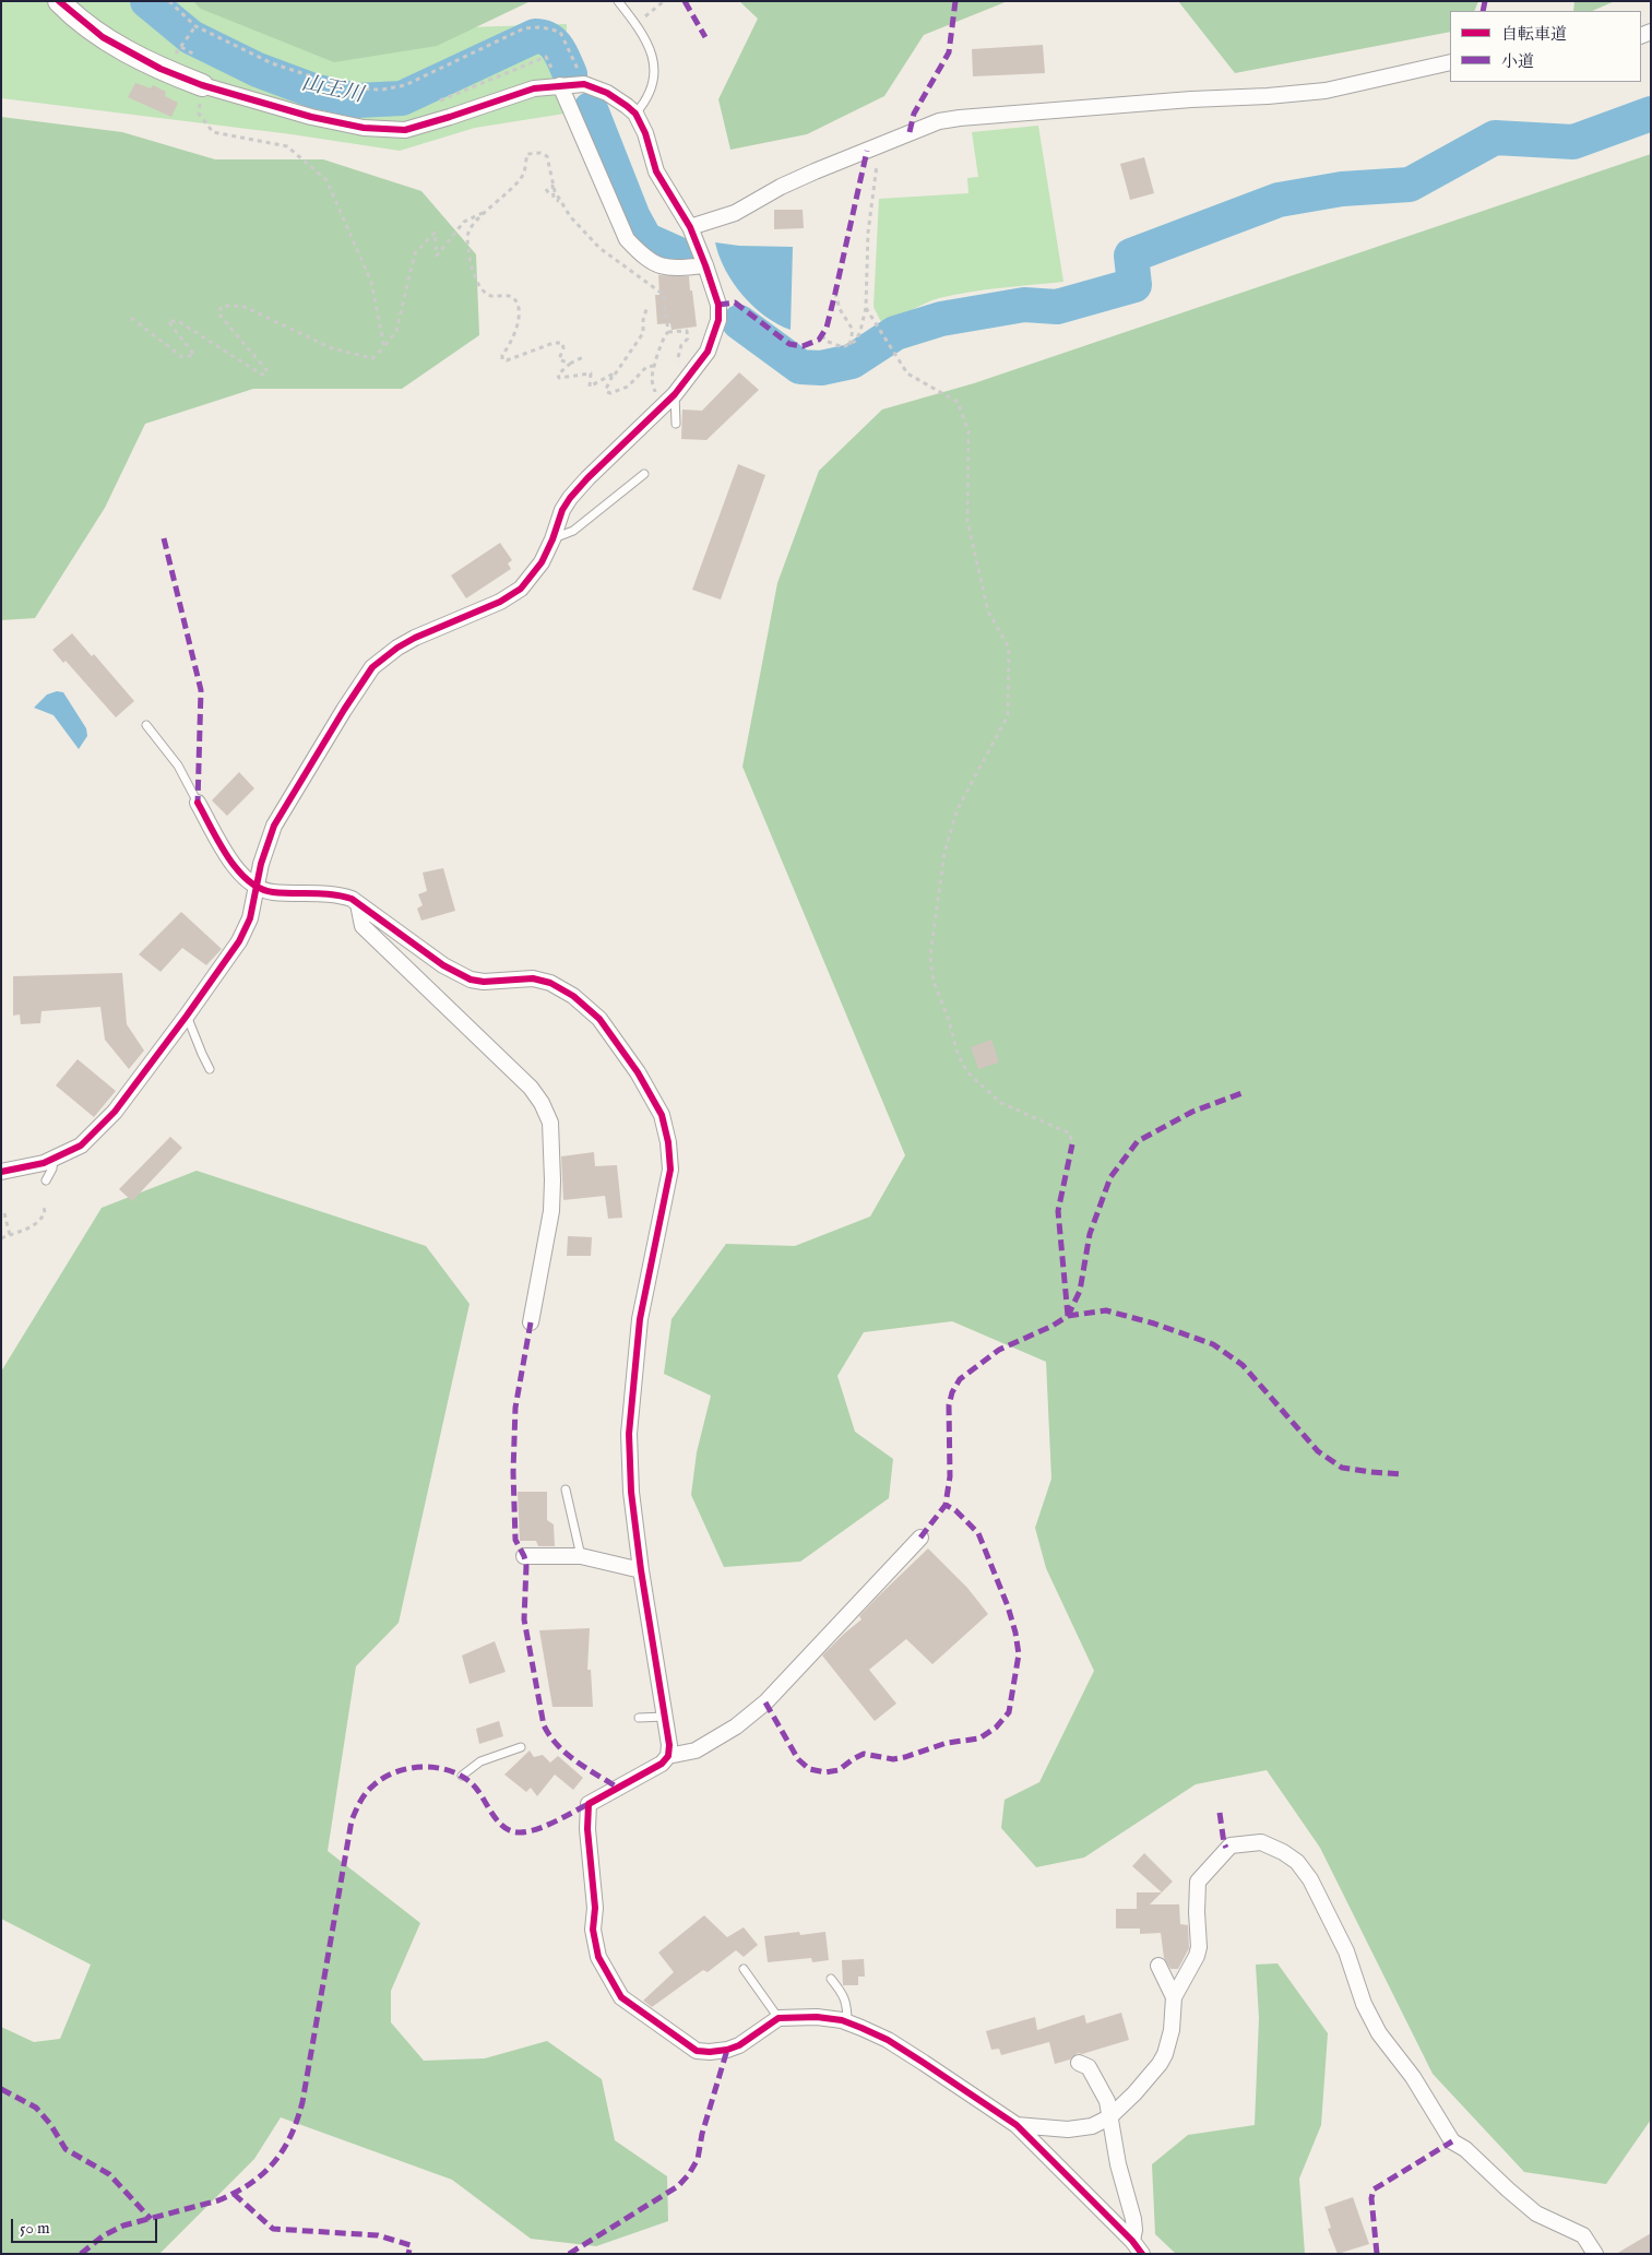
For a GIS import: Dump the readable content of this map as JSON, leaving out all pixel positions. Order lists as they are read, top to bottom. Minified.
{"water":["山王川"],"legend":["自転車道","小道"],"scale_bar":"50 m"}
